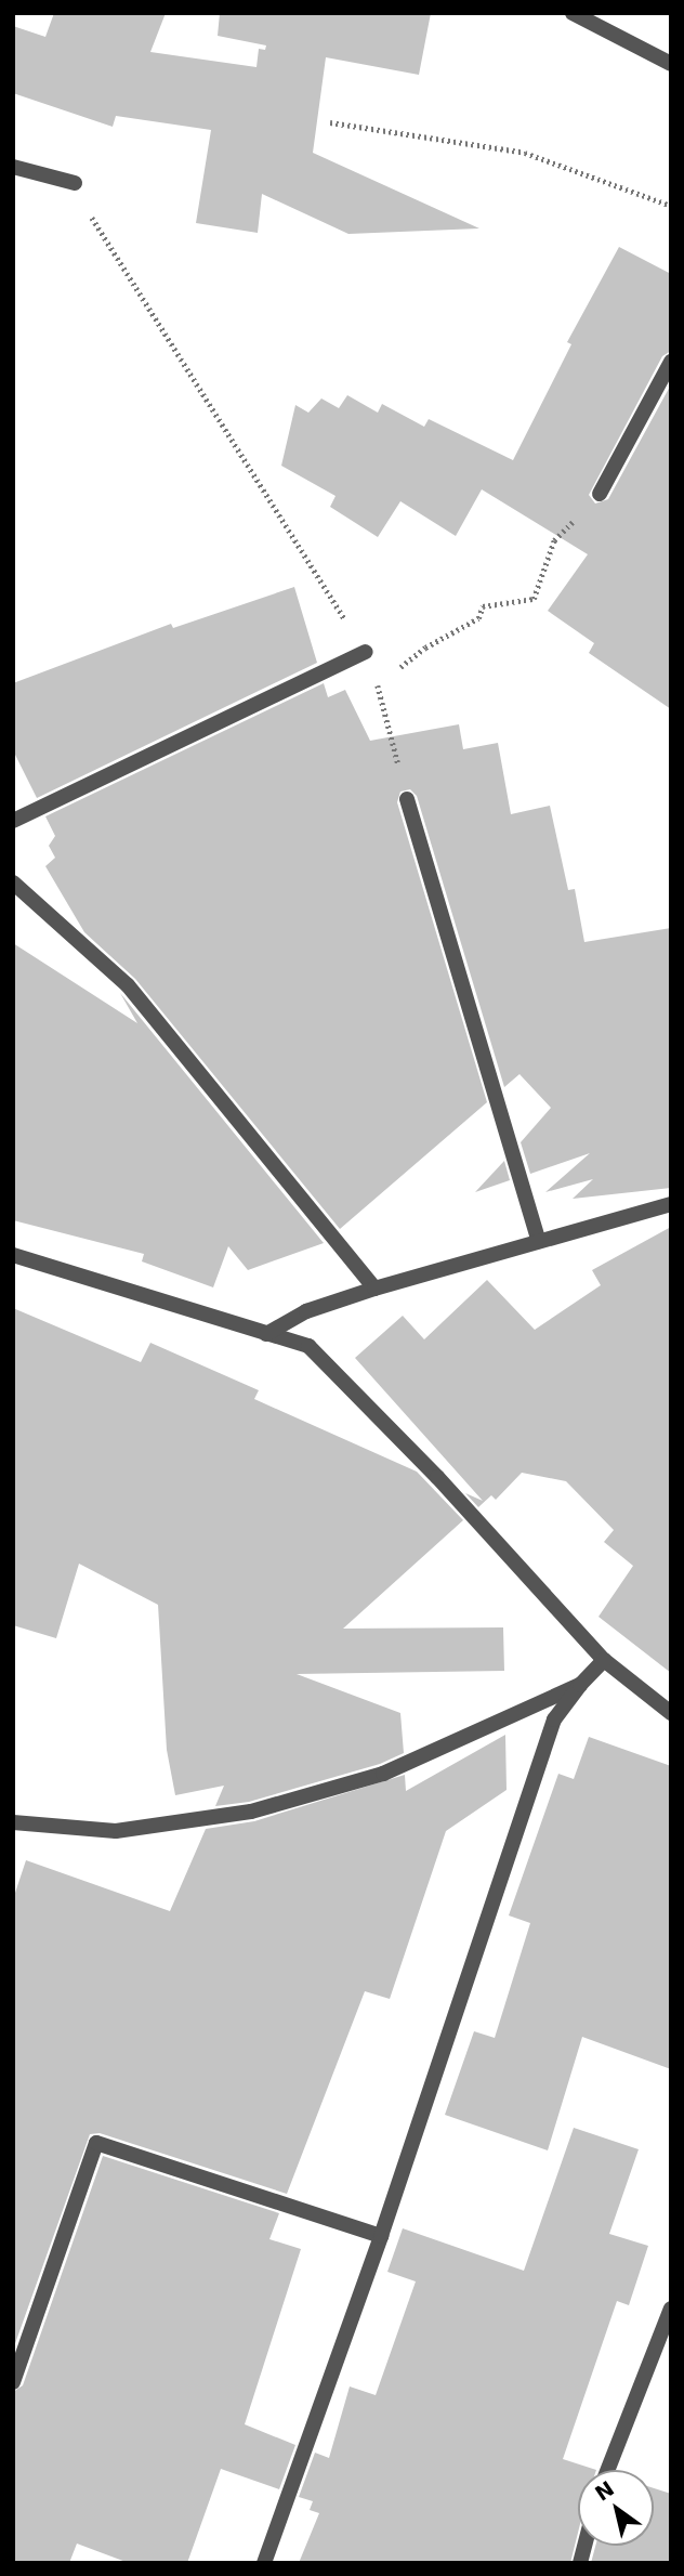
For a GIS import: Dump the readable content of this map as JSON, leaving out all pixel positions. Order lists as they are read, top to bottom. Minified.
{"north":"top left"}
